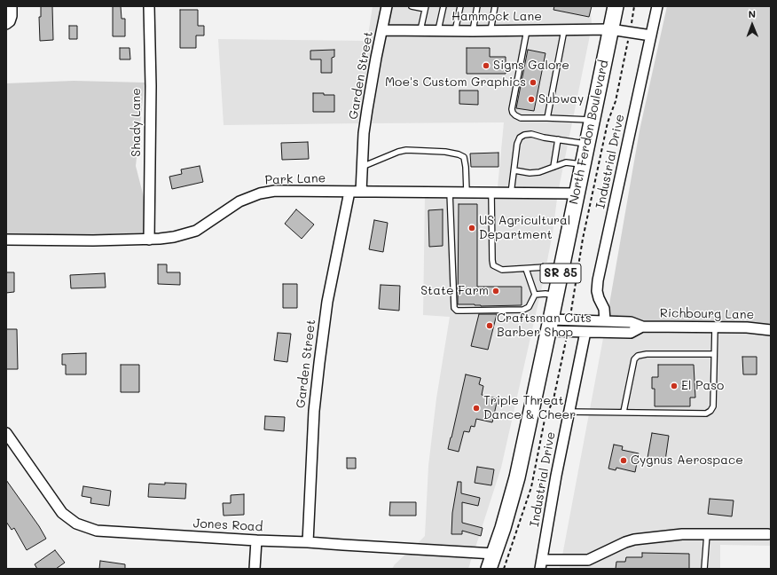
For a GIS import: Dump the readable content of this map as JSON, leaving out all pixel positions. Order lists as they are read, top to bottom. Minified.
{"streets":{"main road":["North Ferdon Boulevard","SR 85"],"street":["Hammock Lane","Garden Street","Shady Lane","Industrial Drive","Park Lane","Richbourg Lane","Jones Road"]},"crossings":[["Hammock Lane","Garden Street"],["Hammock Lane","North Ferdon Boulevard"],["Hammock Lane","Industrial Drive"],["Garden Street","Park Lane"],["Garden Street","Jones Road"],["Shady Lane","Park Lane"],["North Ferdon Boulevard","Park Lane"],["North Ferdon Boulevard","Richbourg Lane"],["North Ferdon Boulevard","Jones Road"],["Industrial Drive","Richbourg Lane"]],"places":["Signs Galore","Moe's Custom Graphics","Subway","US Agricultural Department","State Farm","Craftsman Cuts Barber Shop","El Paso","Triple Threat Dance & Cheer","Cygnus Aerospace"],"north":"top"}
